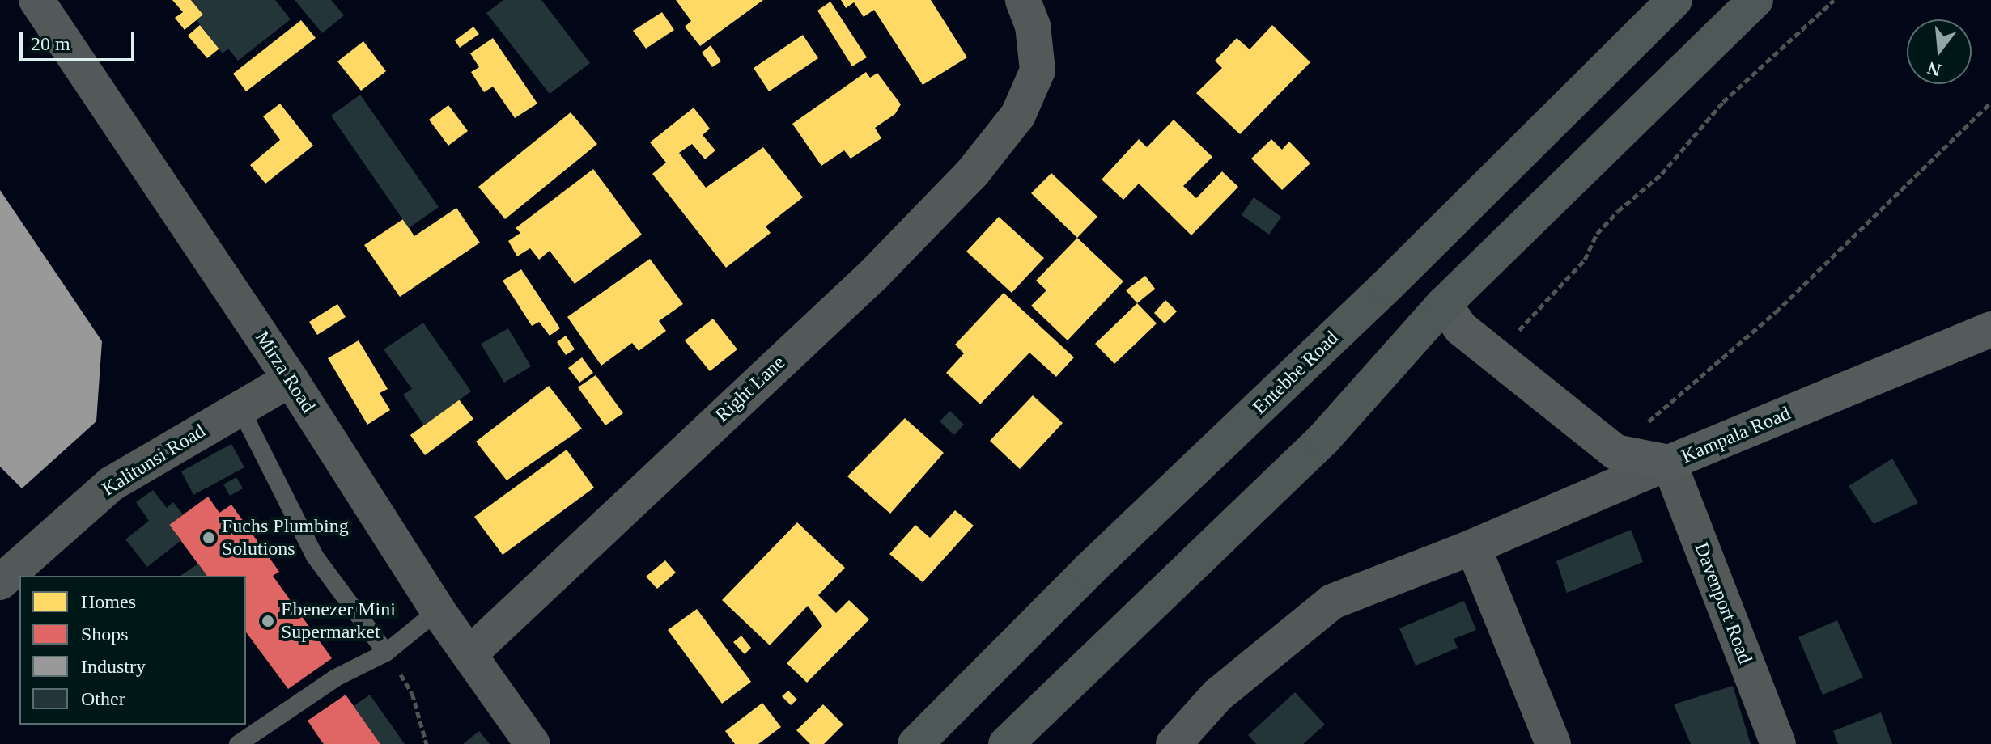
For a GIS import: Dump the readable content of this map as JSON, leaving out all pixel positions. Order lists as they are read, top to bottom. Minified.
{"streets":{"highway":["Entebbe Road"],"main road":["Kampala Road"],"street":["Mirza Road","Right Lane","Kalitunsi Road","Davenport Road"]},"crossings":[["Mirza Road","Right Lane"],["Mirza Road","Kalitunsi Road"],["Kampala Road","Davenport Road"]],"places":["Fuchs Plumbing Solutions","Ebenezer Mini Supermarket"],"legend":["Homes","Shops","Industry","Other"],"scale_bar":"20 m","north":"bottom"}
